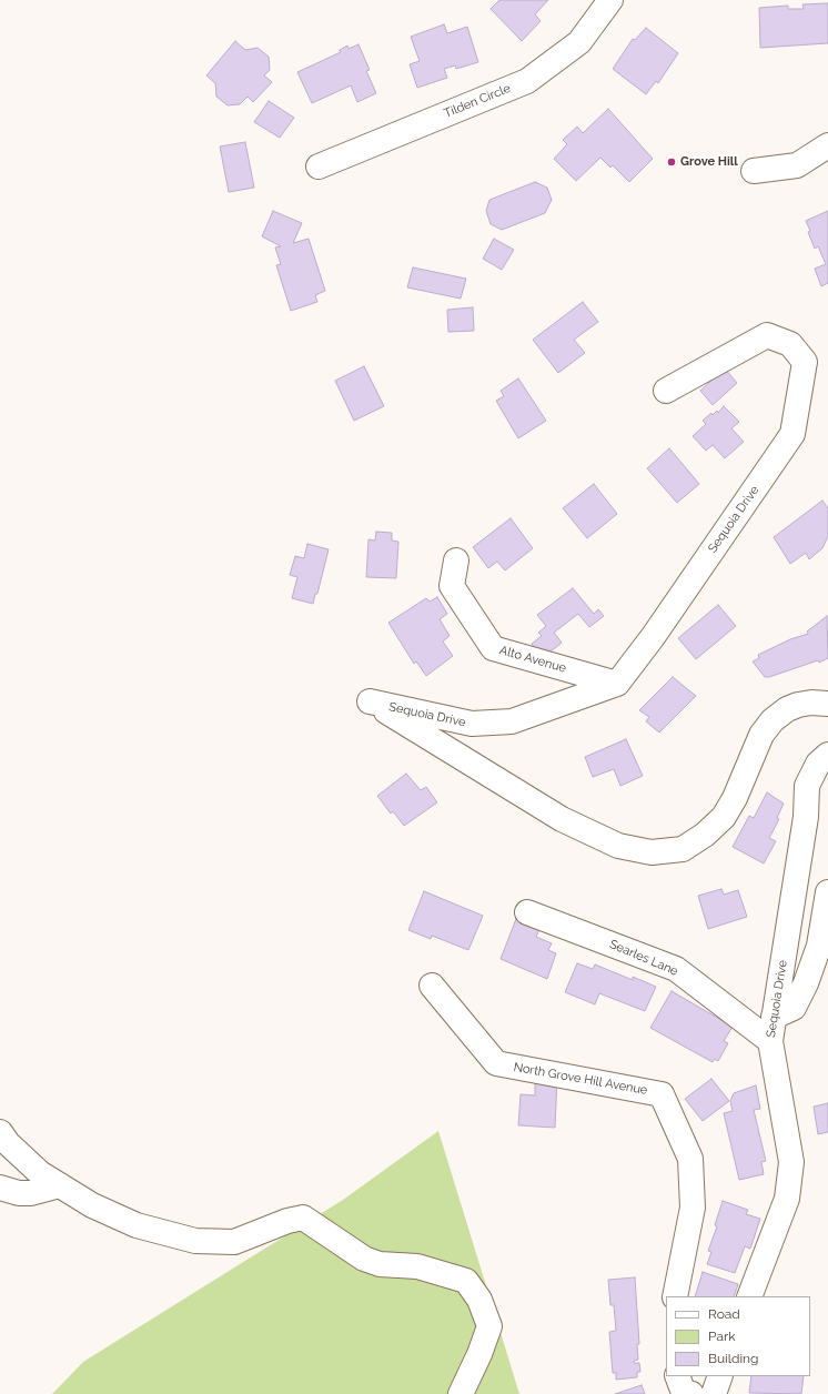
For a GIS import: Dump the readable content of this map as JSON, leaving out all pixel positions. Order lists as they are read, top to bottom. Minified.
{"streets":{"street":["Tilden Circle","Sequoia Drive","Alto Avenue","Searles Lane","North Grove Hill Avenue"]},"crossings":[["Sequoia Drive","Alto Avenue"],["Sequoia Drive","Searles Lane"]],"places":["Grove Hill"],"legend":["Road","Park","Building"]}
